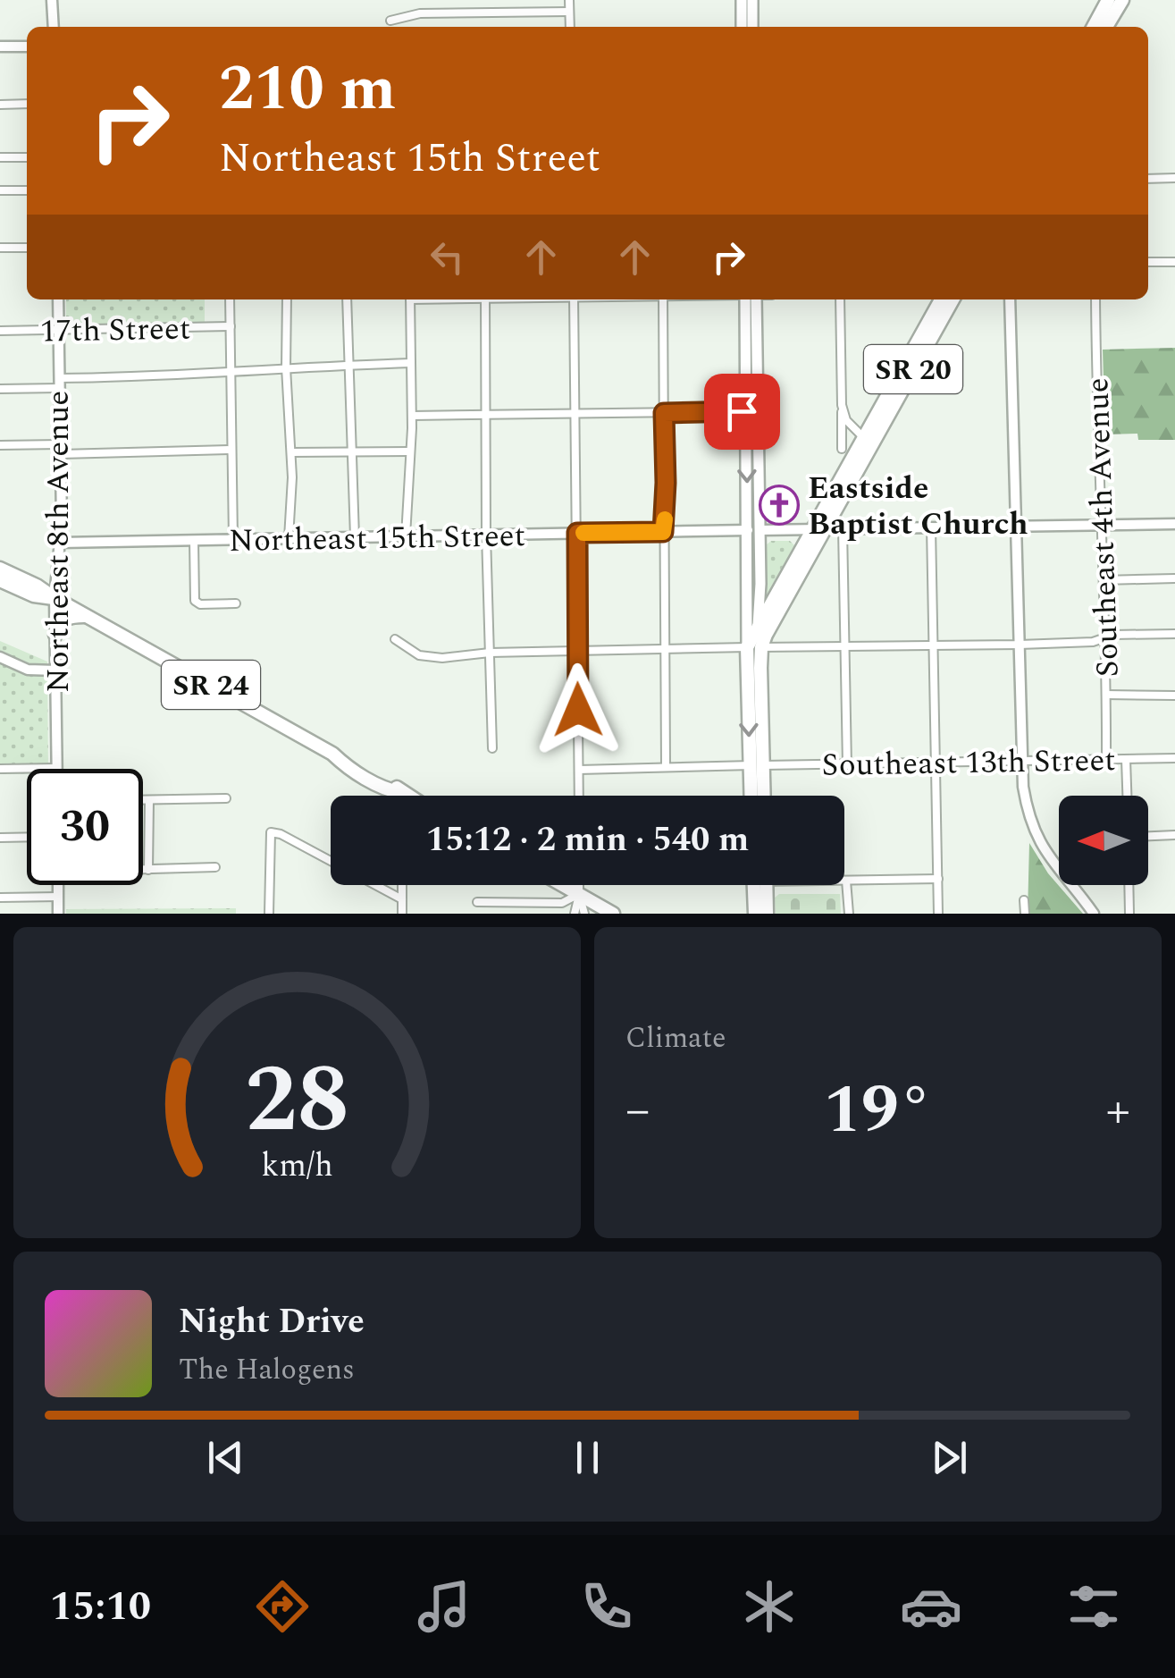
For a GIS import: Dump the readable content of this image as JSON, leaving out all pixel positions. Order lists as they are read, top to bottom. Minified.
{"streets":{"highway":["SR 20","SR 24"],"street":["17th Street","Southeast 4th Avenue","Northeast 15th Street","Northeast 8th Avenue","Southeast 13th Street"]},"crossings":[["17th Street","Northeast 8th Avenue"],["SR 20","Northeast 15th Street"],["SR 20","Southeast 13th Street"],["Southeast 4th Avenue","Northeast 15th Street"],["Southeast 4th Avenue","Southeast 13th Street"],["Northeast 15th Street","Northeast 8th Avenue"],["Northeast 8th Avenue","SR 24"]],"places":{"church":["Eastside Baptist Church"]},"north":"left","page":{"turn":["210 m","Northeast 15th Street"],"limit":"30","trip":"15:12 · 2 min · 540 m","tile":"Climate","heat":["−","19°","+"],"song":["Night Drive","The Halogens"],"tabs":"15:10","gauge":["28","km/h"]}}
